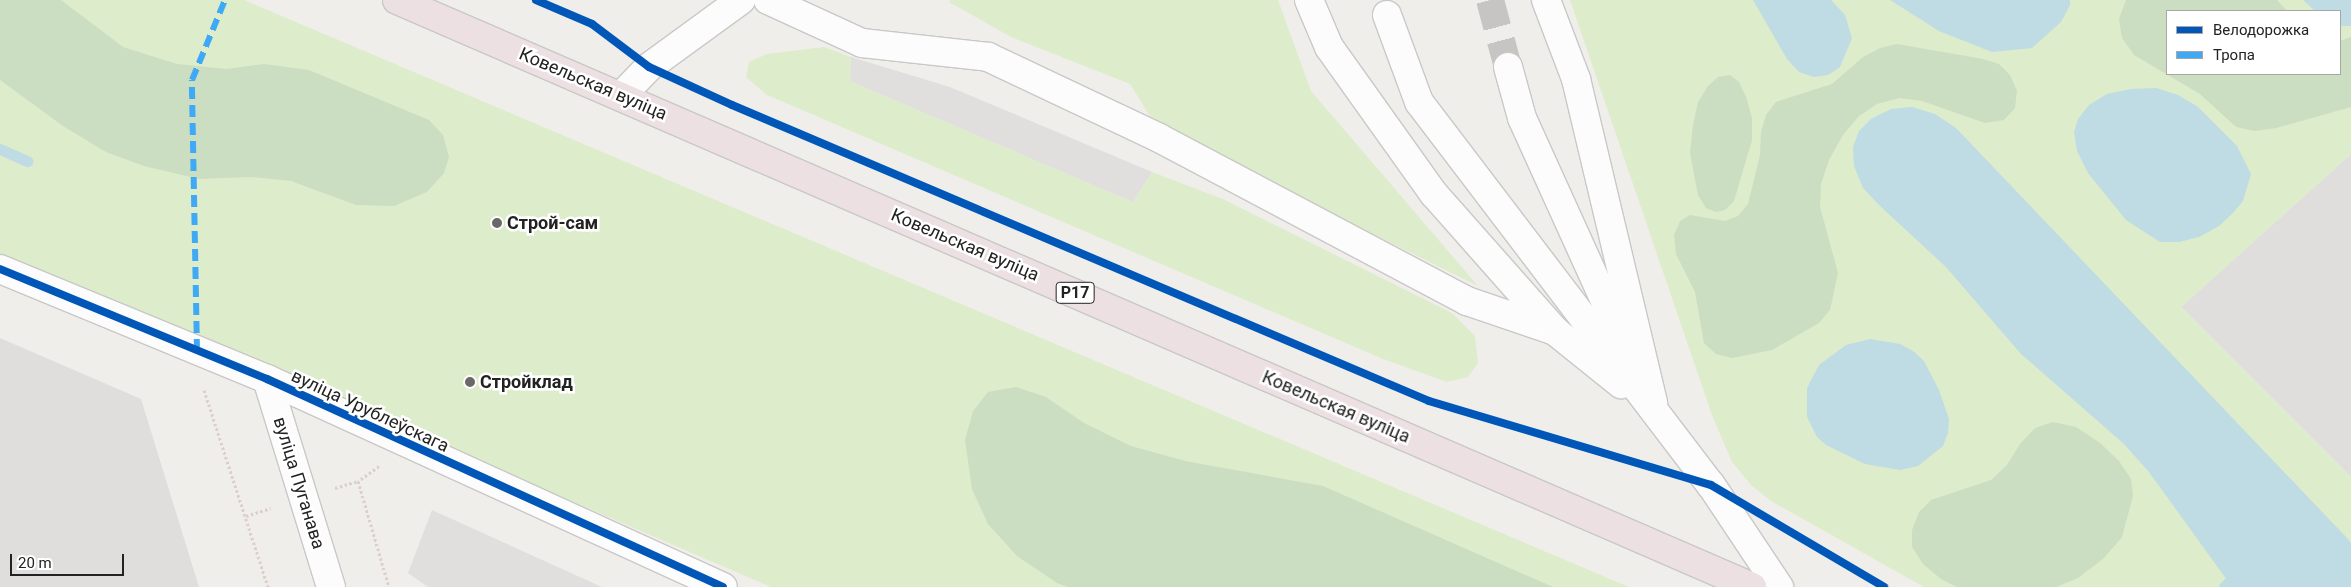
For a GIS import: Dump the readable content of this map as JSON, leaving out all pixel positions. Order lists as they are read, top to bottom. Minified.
{"streets":{"highway":["Ковельская вуліца","Р17"],"street":["вуліца Урублеўскага","вуліца Пуганава"]},"crossings":[["вуліца Урублеўскага","вуліца Пуганава"]],"places":["Строй-сам","Стройклад"],"legend":["Велодорожка","Тропа"],"scale_bar":"20 m"}
